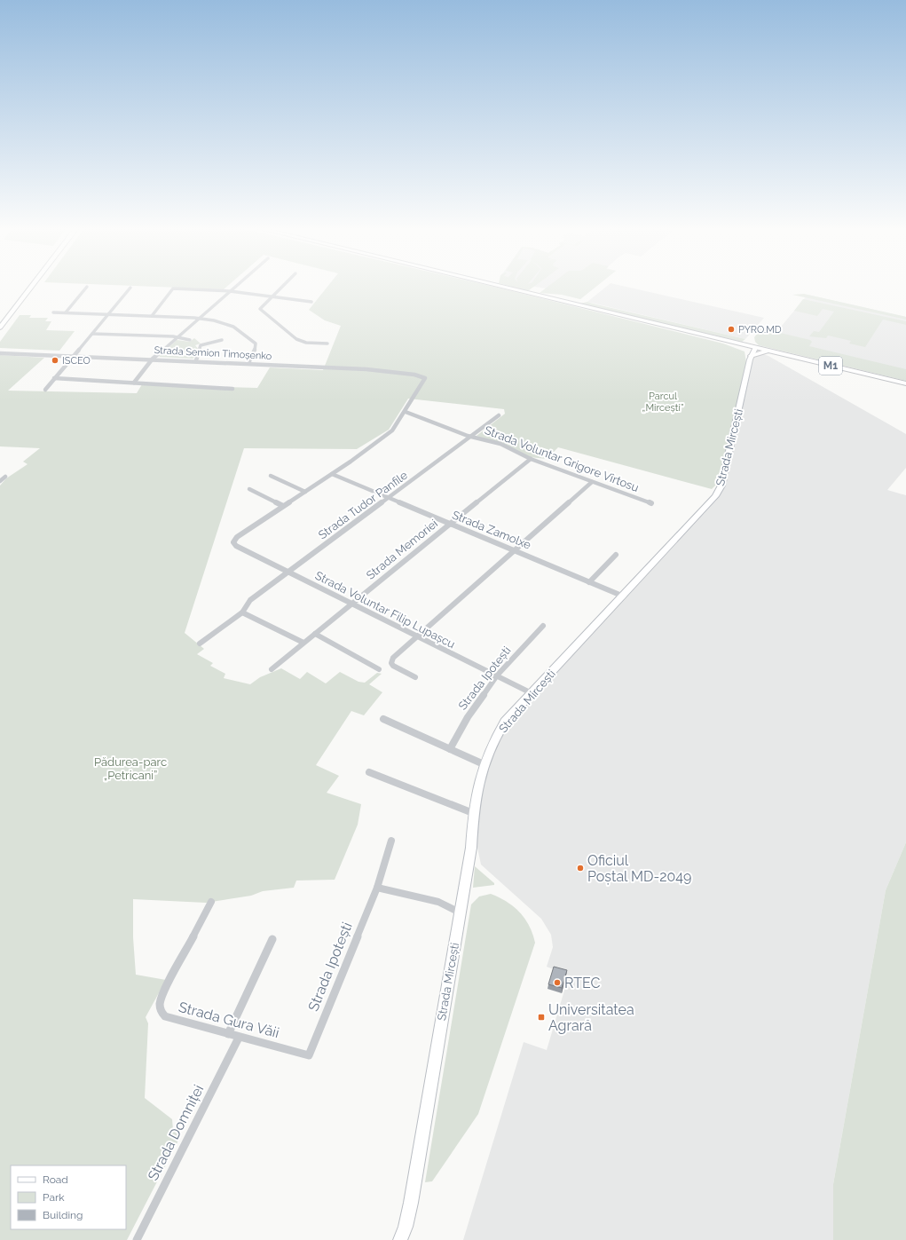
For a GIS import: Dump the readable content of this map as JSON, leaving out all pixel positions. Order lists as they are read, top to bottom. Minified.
{"streets":{"main road":["M1","Strada Mircești"],"street":["Strada Semion Timoșenko","Strada Voluntar Grigore Vîrtosu","Strada Tudor Panfile","Strada Zamolxe","Strada Memoriei","Strada Voluntar Filip Lupașcu","Strada Ipotești","Strada Gura Văii","Strada Domniței"]},"crossings":[["Strada Semion Timoșenko","Strada Voluntar Grigore Vîrtosu"],["M1","Strada Mircești"],["Strada Mircești","Strada Zamolxe"],["Strada Mircești","Strada Voluntar Filip Lupașcu"],["Strada Voluntar Grigore Vîrtosu","Strada Tudor Panfile"],["Strada Voluntar Grigore Vîrtosu","Strada Memoriei"],["Strada Tudor Panfile","Strada Zamolxe"],["Strada Tudor Panfile","Strada Voluntar Filip Lupașcu"],["Strada Zamolxe","Strada Memoriei"],["Strada Memoriei","Strada Voluntar Filip Lupașcu"],["Strada Voluntar Filip Lupașcu","Strada Ipotești"],["Strada Ipotești","Strada Gura Văii"],["Strada Gura Văii","Strada Domniței"]],"parks":["Parcul „Mircești”","Pădurea-parc „Petricani”"],"places":{"other":["PYRO.MD","ISCEO","Oficiul Poștal MD-2049","RTEC"],"transit":["Universitatea Agrară"]},"legend":["Road","Park","Building"]}
